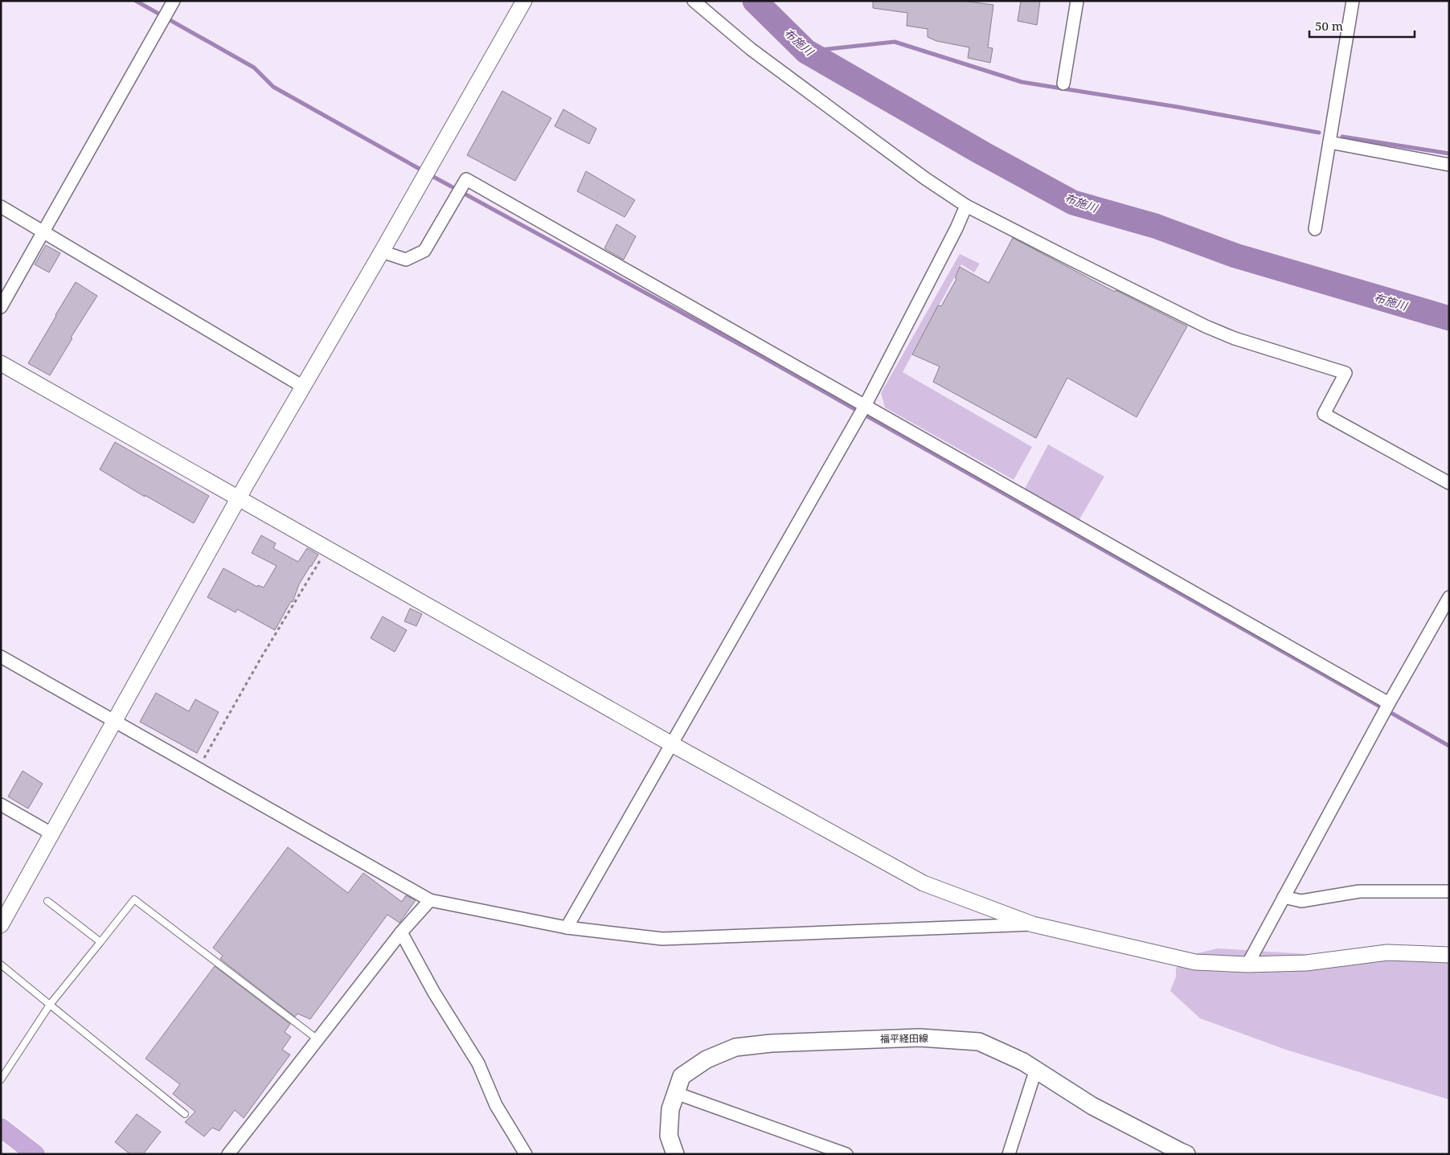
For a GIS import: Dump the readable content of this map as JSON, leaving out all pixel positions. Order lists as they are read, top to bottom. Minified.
{"streets":{"main road":["福平経田線"]},"water":["布施川"],"scale_bar":"50 m"}
